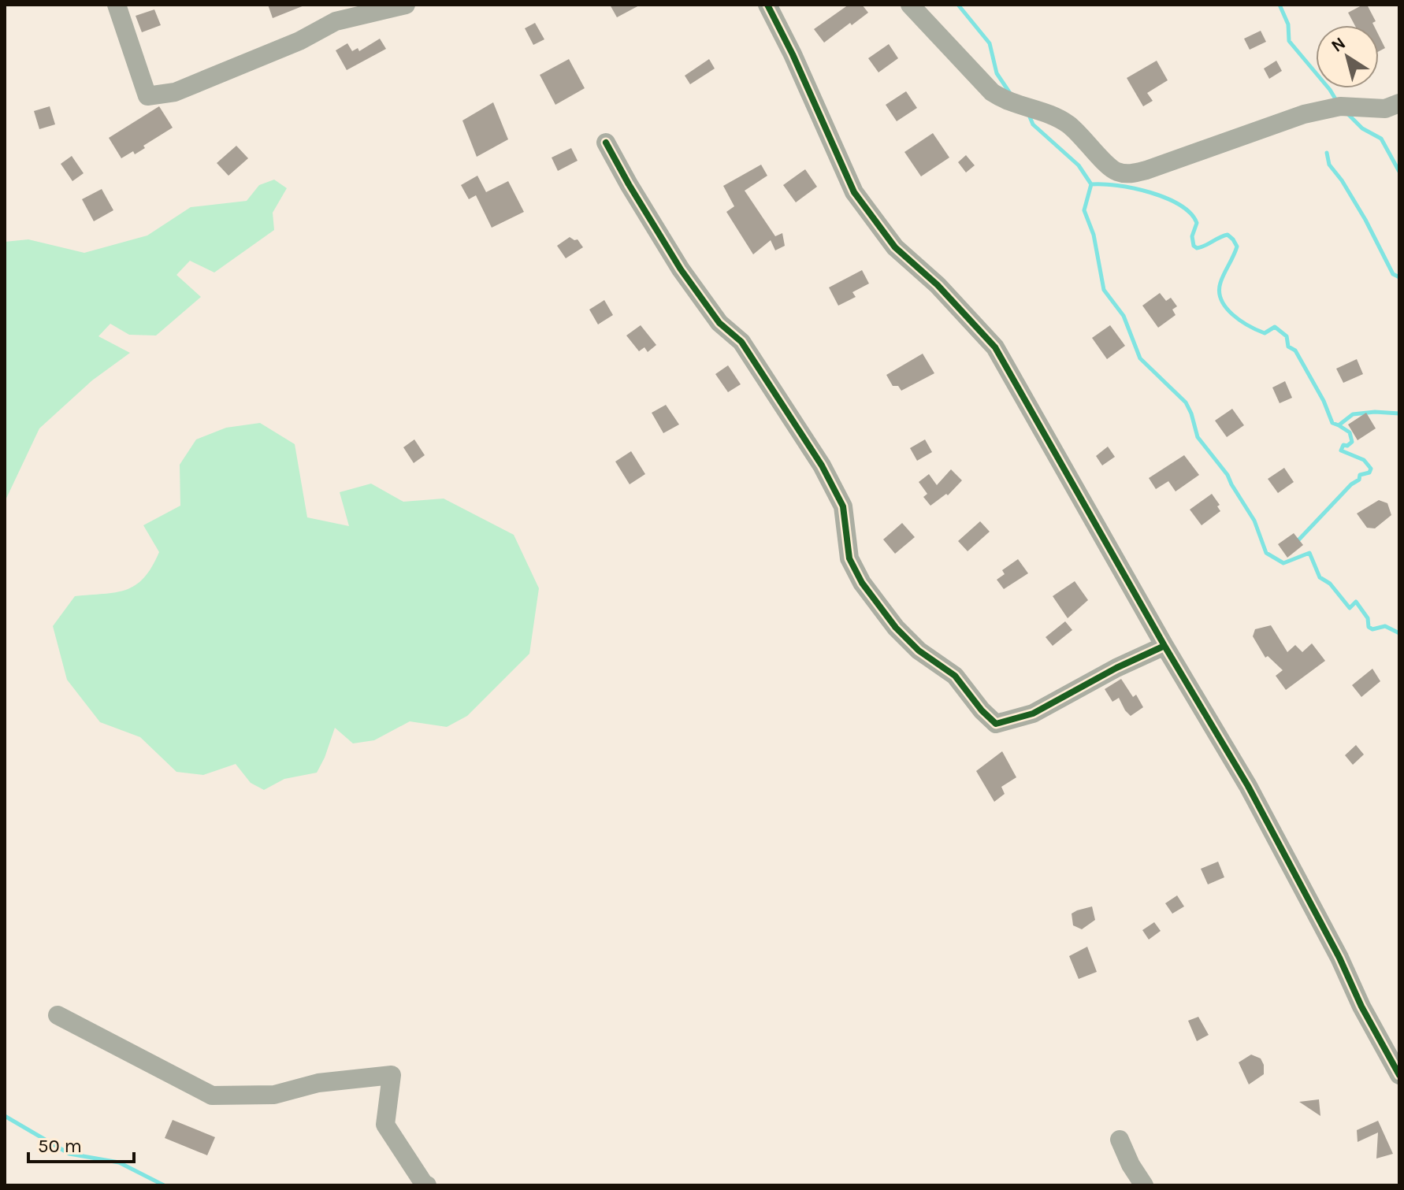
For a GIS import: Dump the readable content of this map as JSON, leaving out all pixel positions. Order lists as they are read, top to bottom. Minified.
{"scale_bar":"50 m","north":"top left"}
